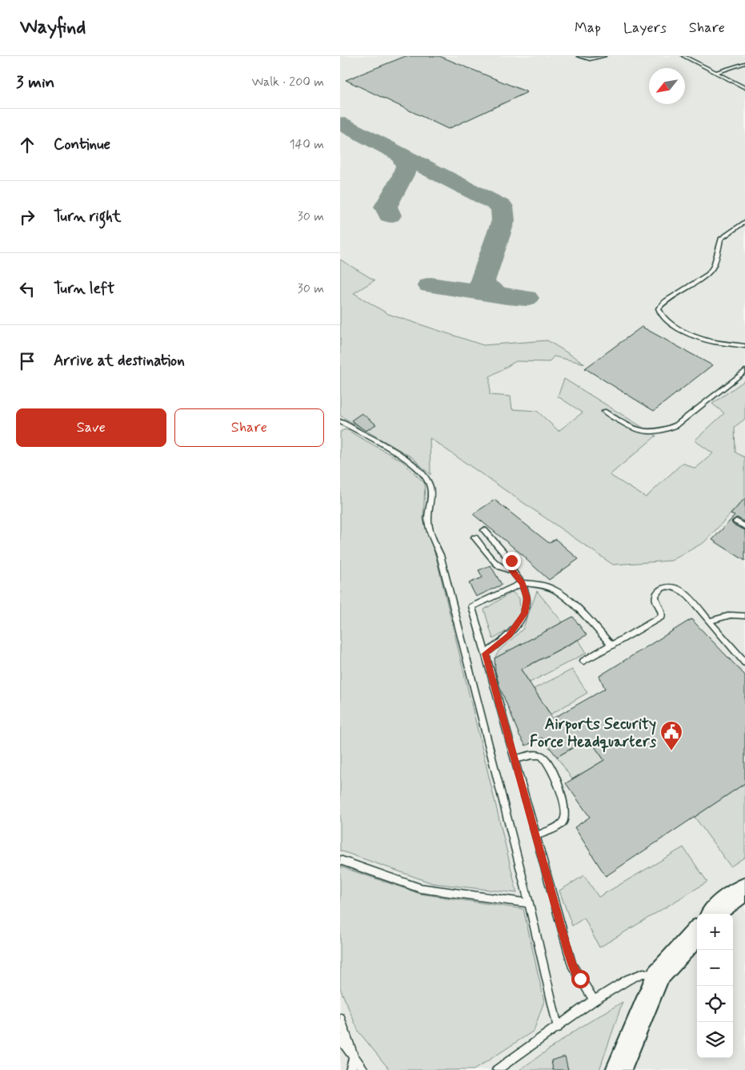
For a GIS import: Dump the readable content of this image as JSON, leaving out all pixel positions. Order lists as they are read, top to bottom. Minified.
{"places":{"public building":["Airports Security Force Headquarters"]},"north":"bottom left","page":{"header":"Wayfind","nav":["Map","Layers","Share"],"heading":["3 min","Walk · 200 m"],"list":[["Continue","140 m"],["Turn right","30 m"],["Turn left","30 m"],"Arrive at destination"],"buttons":["Save","Share"],"map_buttons":["+","−"]}}
